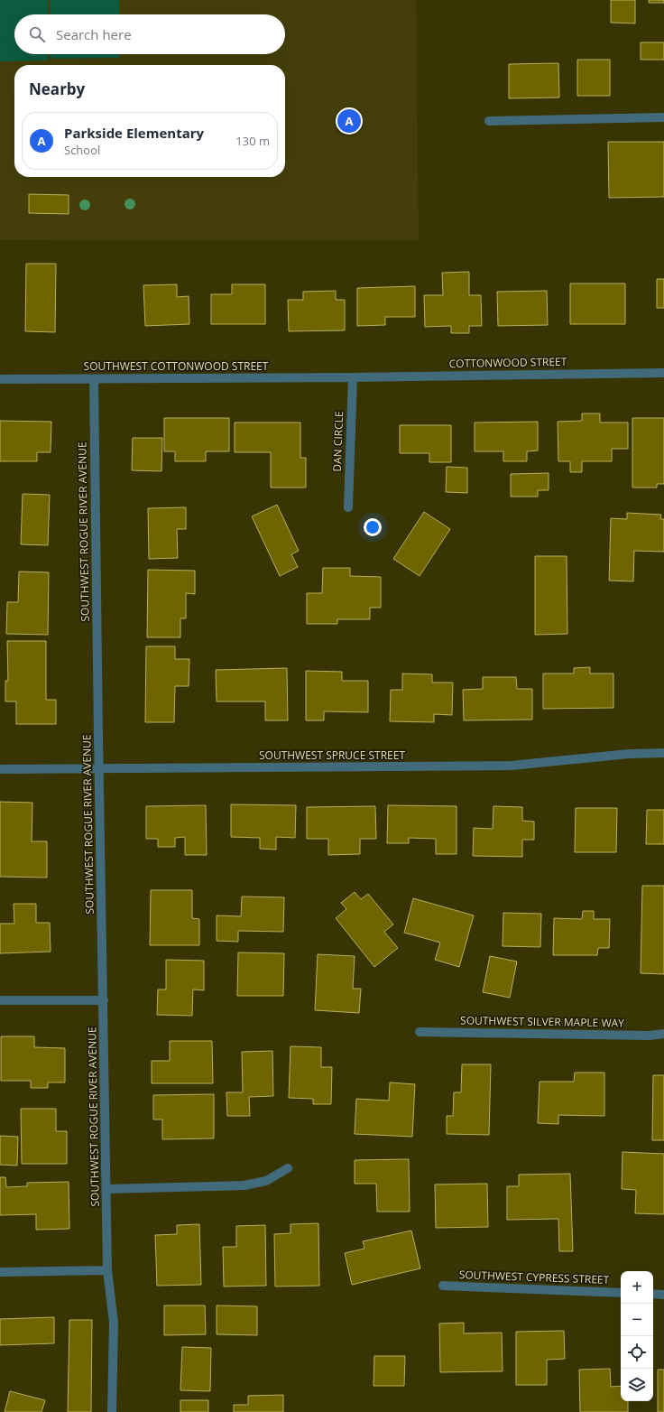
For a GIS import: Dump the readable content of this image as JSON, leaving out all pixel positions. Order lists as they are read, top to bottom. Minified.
{"streets":{"street":["COTTONWOOD STREET","SOUTHWEST COTTONWOOD STREET","DAN CIRCLE","SOUTHWEST ROGUE RIVER AVENUE","SOUTHWEST SPRUCE STREET","SOUTHWEST SILVER MAPLE WAY","SOUTHWEST CYPRESS STREET"]},"crossings":[["COTTONWOOD STREET","SOUTHWEST COTTONWOOD STREET"],["COTTONWOOD STREET","DAN CIRCLE"],["SOUTHWEST COTTONWOOD STREET","DAN CIRCLE"],["SOUTHWEST COTTONWOOD STREET","SOUTHWEST ROGUE RIVER AVENUE"],["SOUTHWEST ROGUE RIVER AVENUE","SOUTHWEST SPRUCE STREET"]],"page":{"search":"Search here","heading":"Nearby","pins":"A","list":[{"mark":"A","name":"Parkside Elementary","note":"School","value":"130 m"}],"map_buttons":["+","−"]}}
